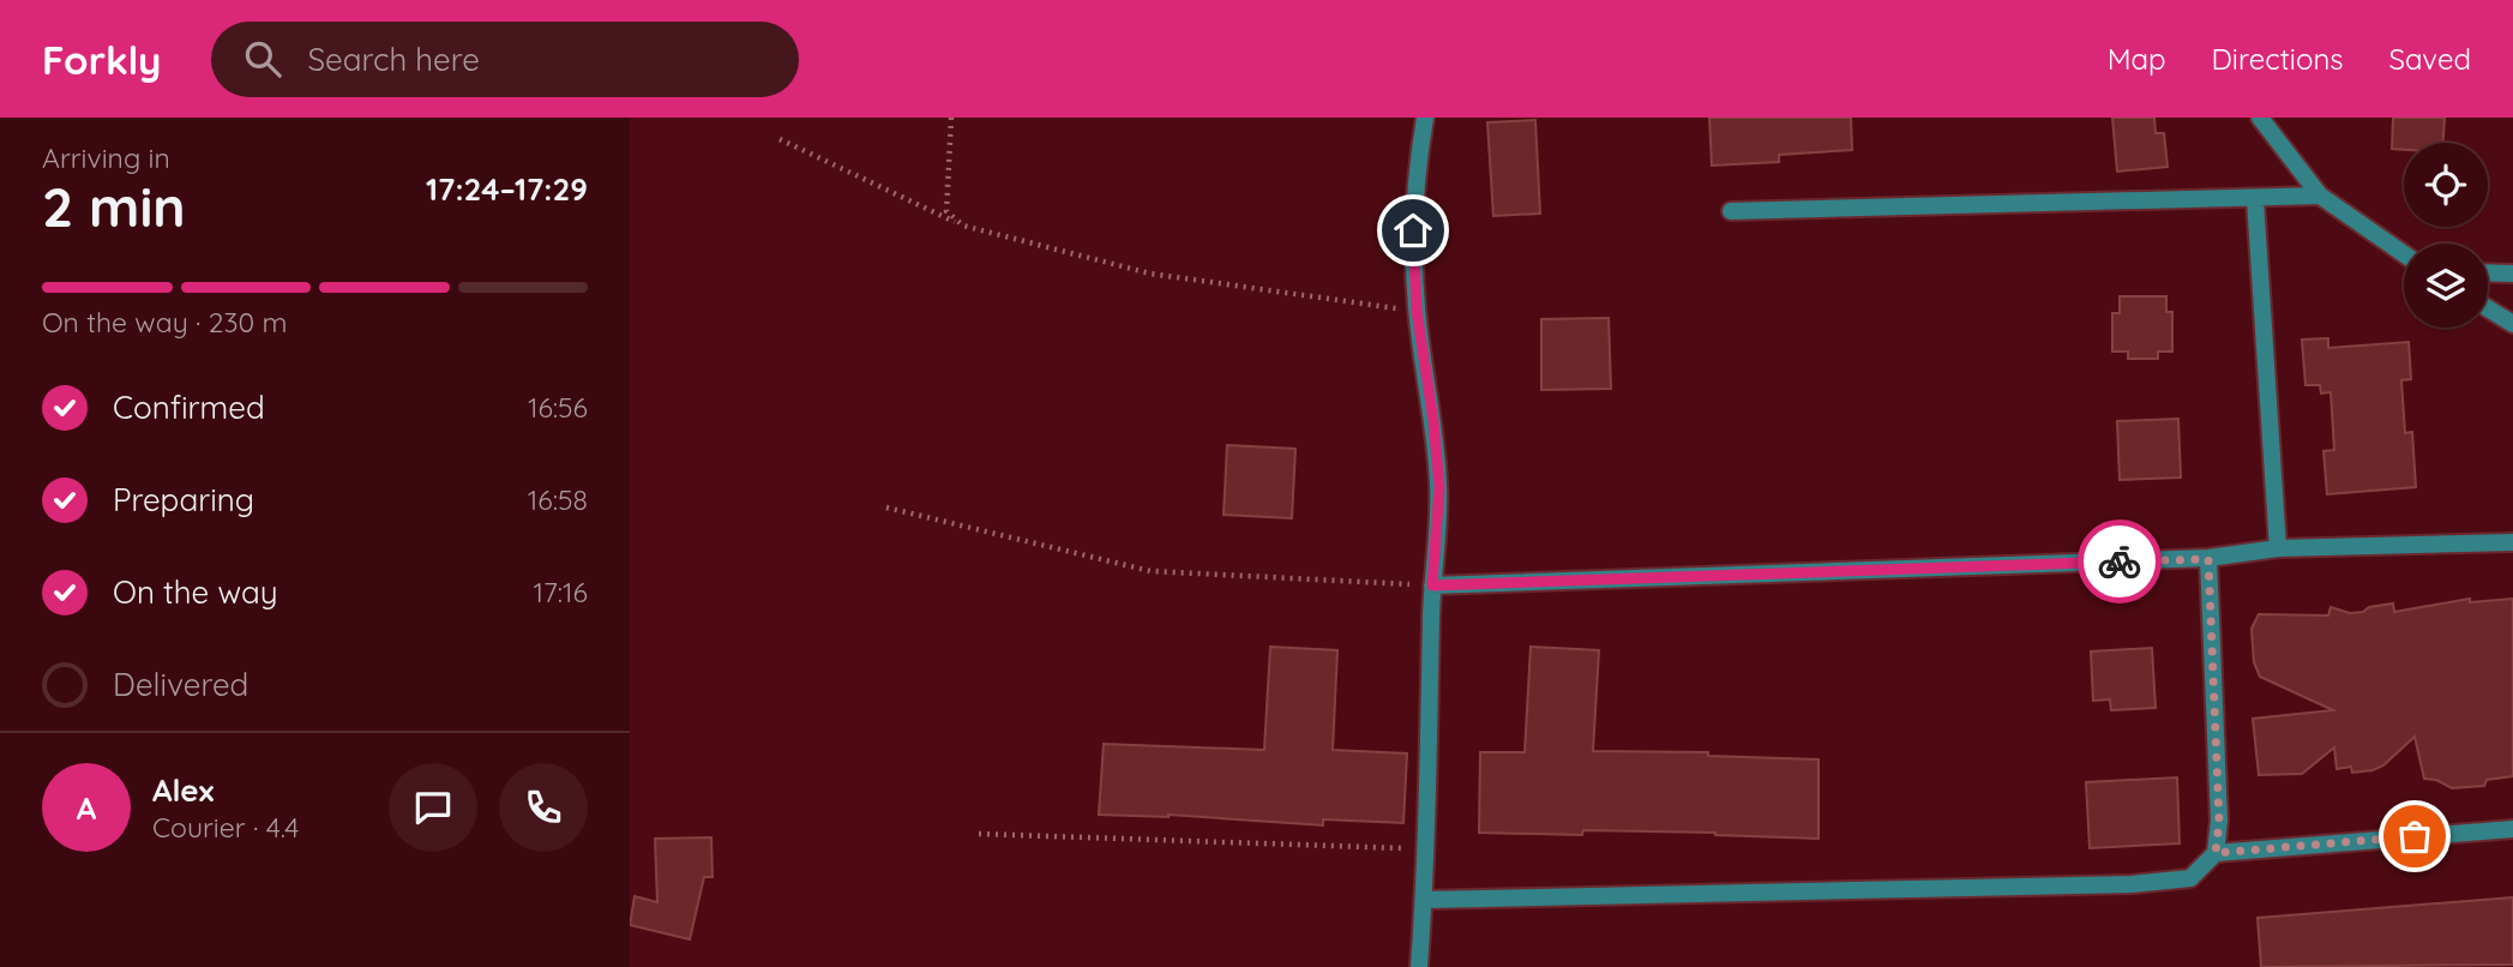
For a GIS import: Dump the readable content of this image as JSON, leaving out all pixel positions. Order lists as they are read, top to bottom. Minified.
{"page":{"header":"Forkly","search":"Search here","nav":["Map","Directions","Saved"],"heading":["2 min","Arriving in","17:24–17:29"],"panel":["Alex","Courier · 4.4"],"bar":"On the way · 230 m","list":[["Confirmed","16:56"],["Preparing","16:58"],["On the way","17:16"],"Delivered"],"round":"A"}}
